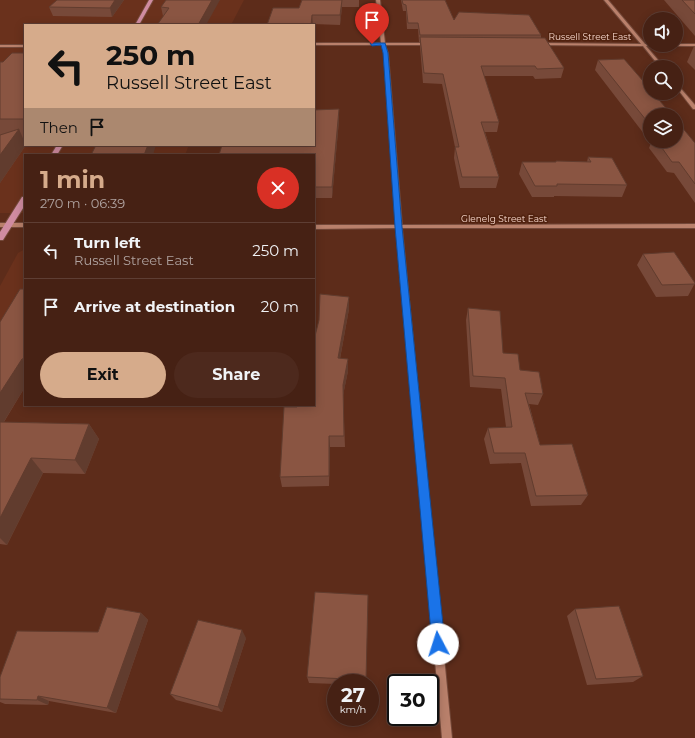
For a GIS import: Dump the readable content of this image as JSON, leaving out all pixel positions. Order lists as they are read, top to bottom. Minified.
{"streets":{"street":["Russell Street East","Glenelg Street East"]},"page":{"turn":["250 m","Russell Street East"],"then":"Then","heading":["1 min","270 m · 06:39"],"list":[{"name":"Turn left","note":"Russell Street East","value":"250 m"},{"name":"Arrive at destination","value":"20 m"}],"buttons":["Exit","Share"],"speed":"27 km/h","limit":"30"}}
